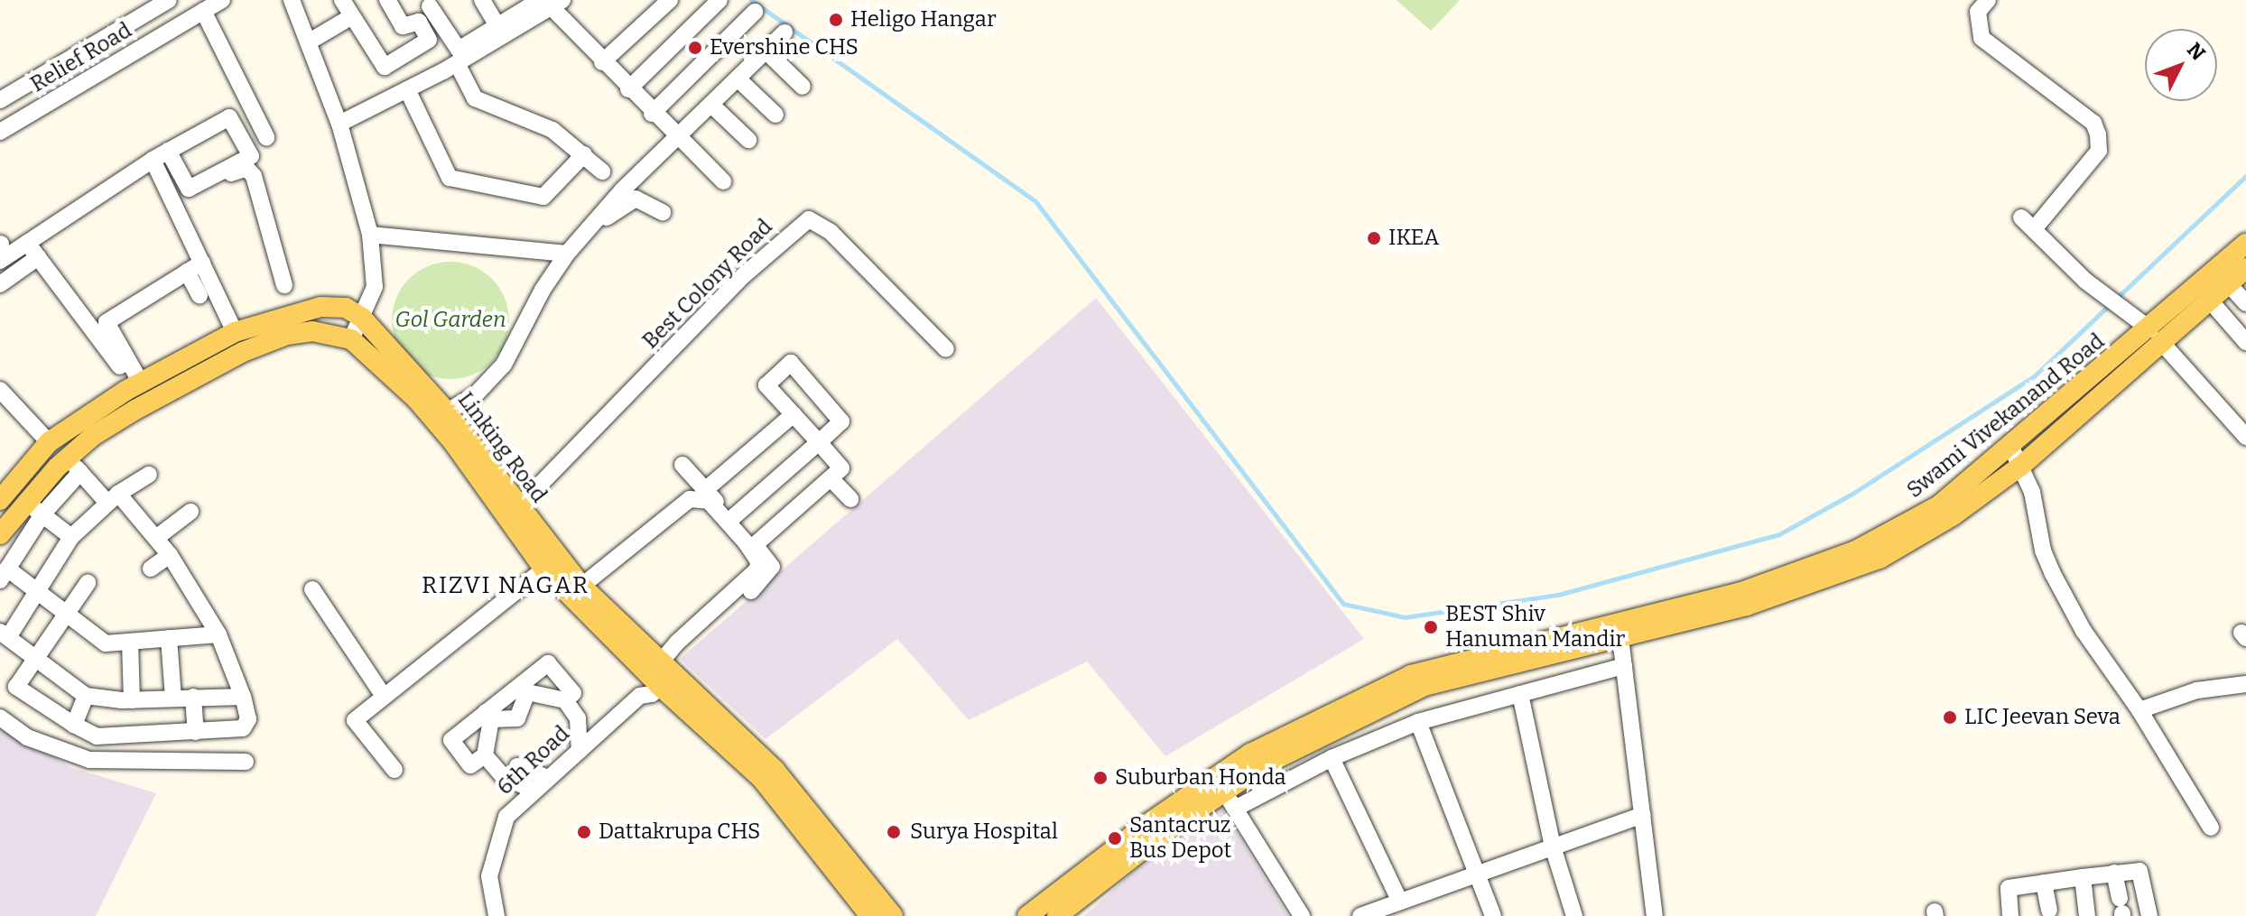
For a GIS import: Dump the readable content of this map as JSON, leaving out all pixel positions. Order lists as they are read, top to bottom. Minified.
{"streets":{"main road":["Swami Vivekanand Road","Linking Road"],"street":["Relief Road","Best Colony Road","6th Road"]},"crossings":[["Best Colony Road","Linking Road"],["Linking Road","6th Road"]],"districts":["RIZVI NAGAR"],"parks":["Gol Garden"],"places":["Heligo Hangar","Evershine CHS","IKEA","BEST Shiv Hanuman Mandir","LIC Jeevan Seva","Suburban Honda","Dattakrupa CHS","Surya Hospital","Santacruz Bus Depot"],"north":"top right"}
